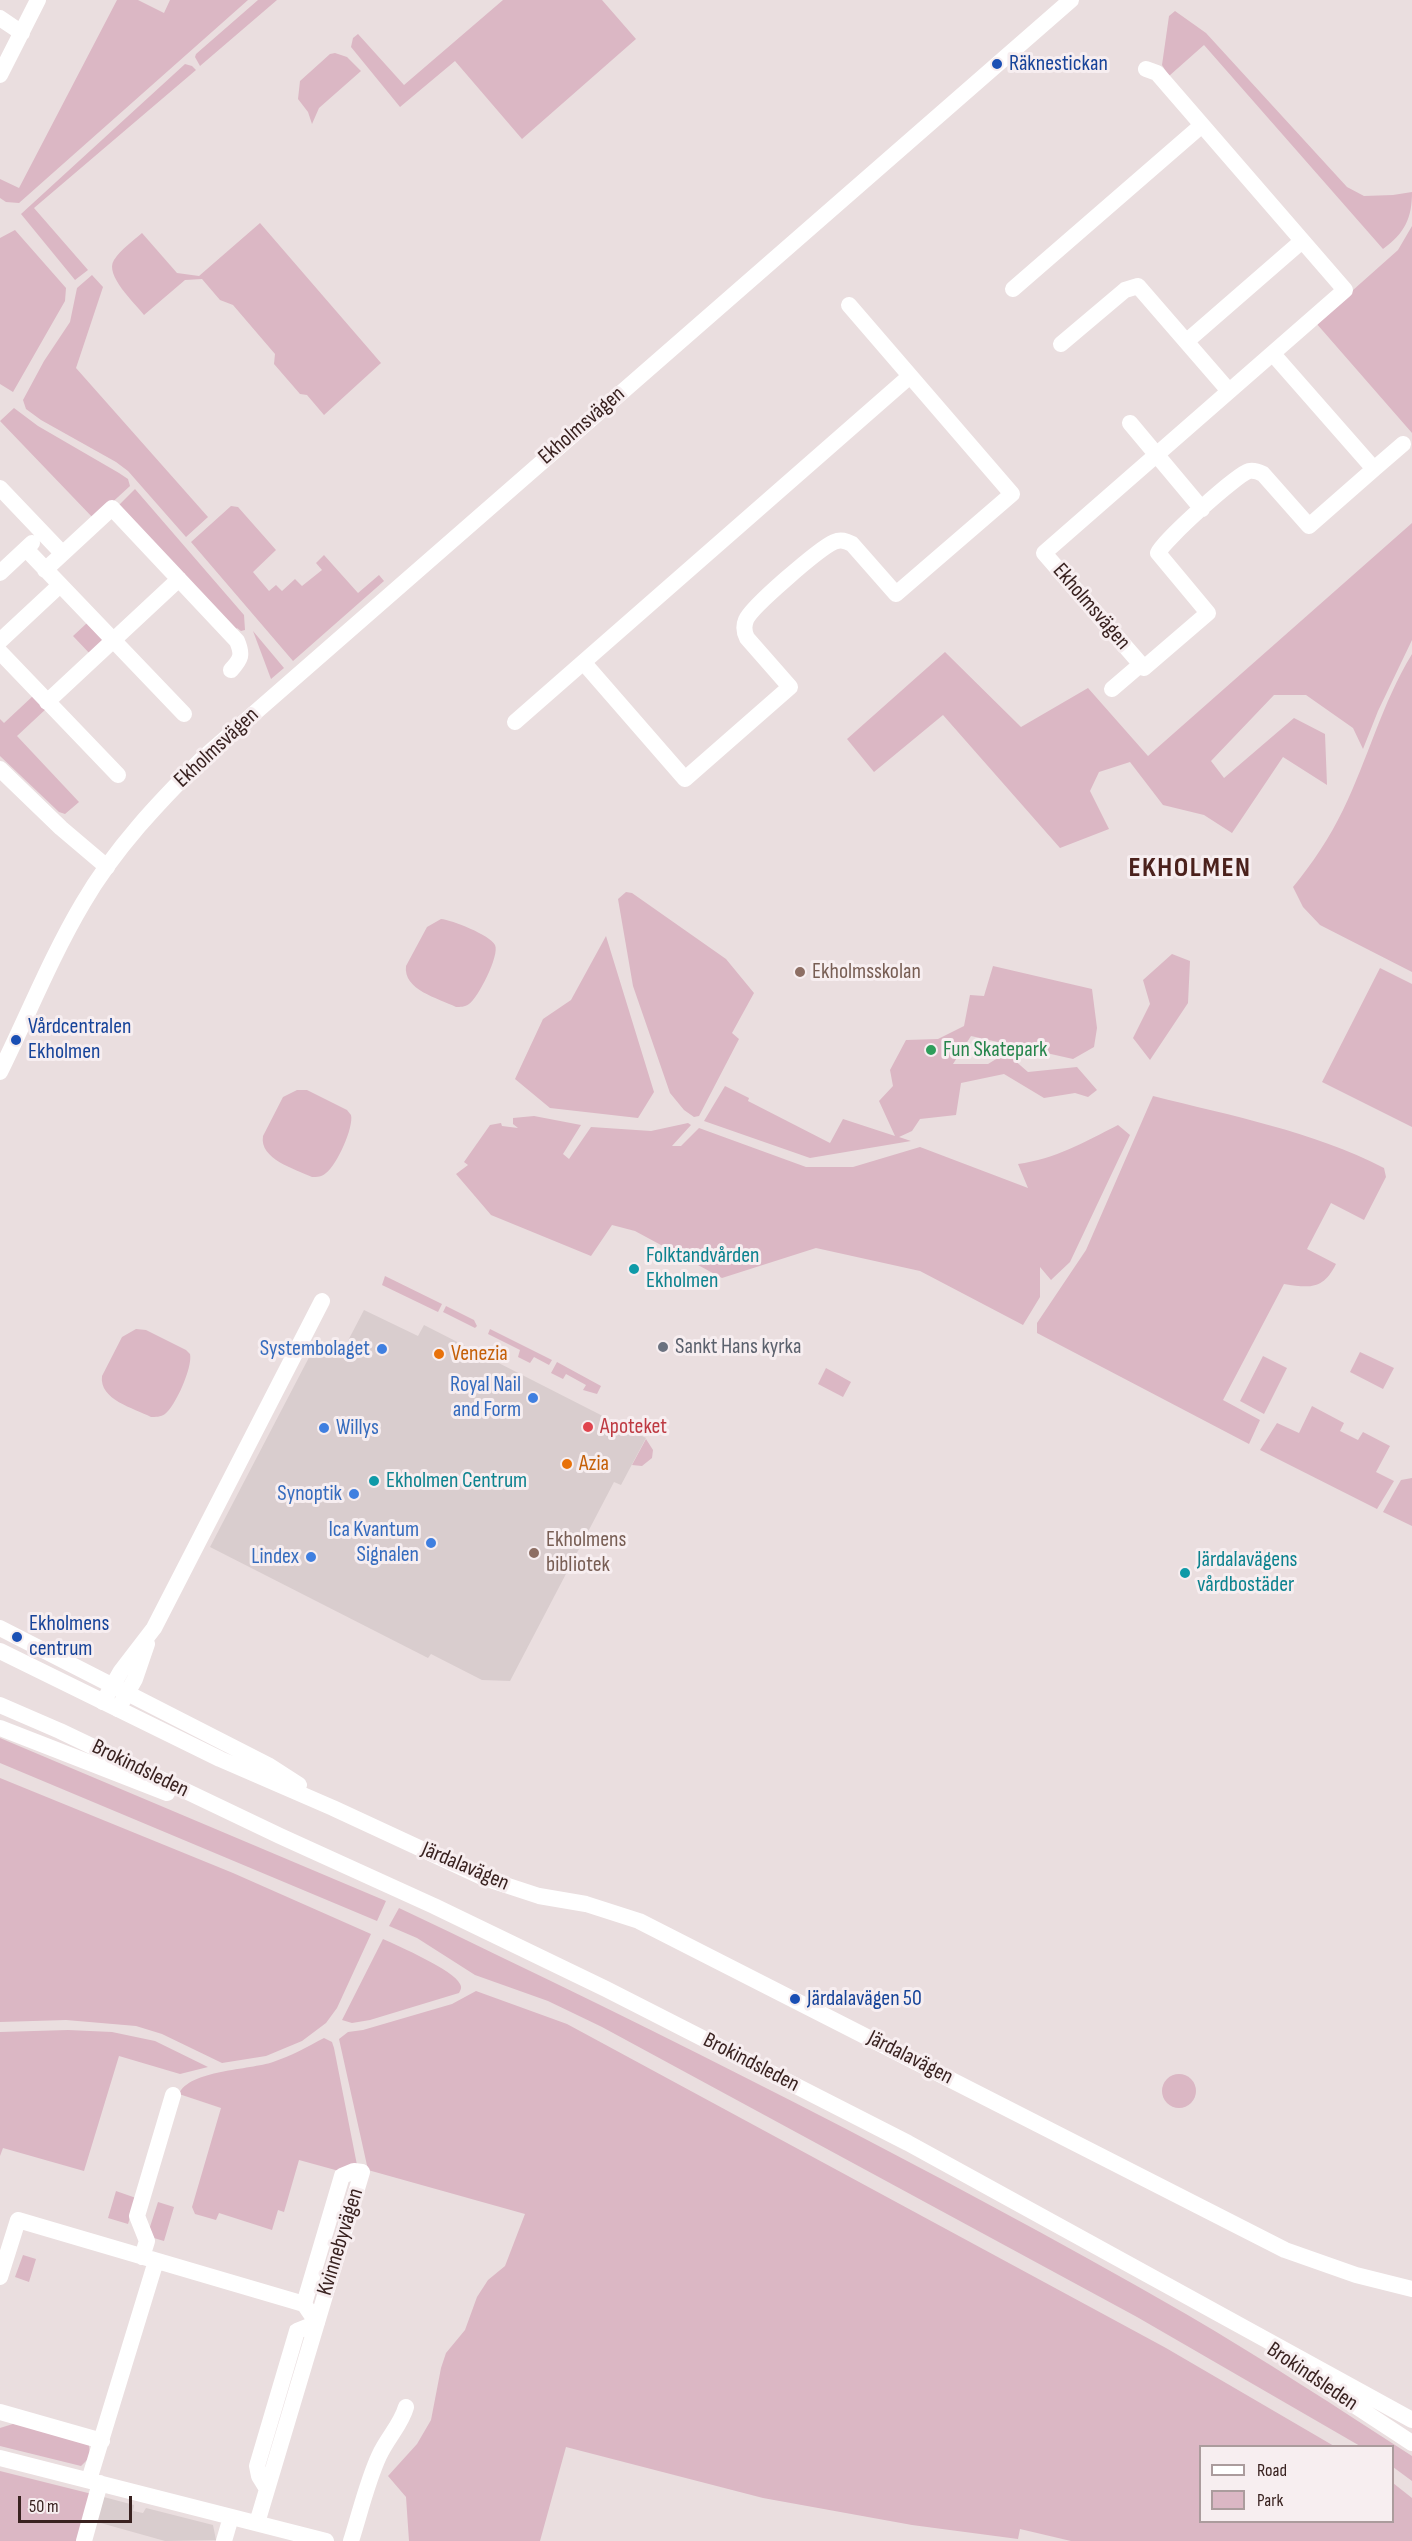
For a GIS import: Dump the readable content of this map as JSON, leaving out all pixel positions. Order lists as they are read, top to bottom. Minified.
{"streets":{"street":["Ekholmsvägen","Brokindsleden","Järdalavägen","Kvinnebyvägen"]},"districts":["EKHOLMEN"],"places":["Räknestickan","Ekholmsskolan","Vårdcentralen Ekholmen","Fun Skatepark","Folktandvården Ekholmen","Sankt Hans kyrka","Systembolaget","Venezia","Royal Nail and Form","Apoteket","Willys","Azia","Ekholmen Centrum","Synoptik","Ica Kvantum Signalen","Ekholmens bibliotek","Lindex","Järdalavägens vårdbostäder","Ekholmens centrum","Järdalavägen 50"],"legend":["Road","Park"],"scale_bar":"50 m"}
